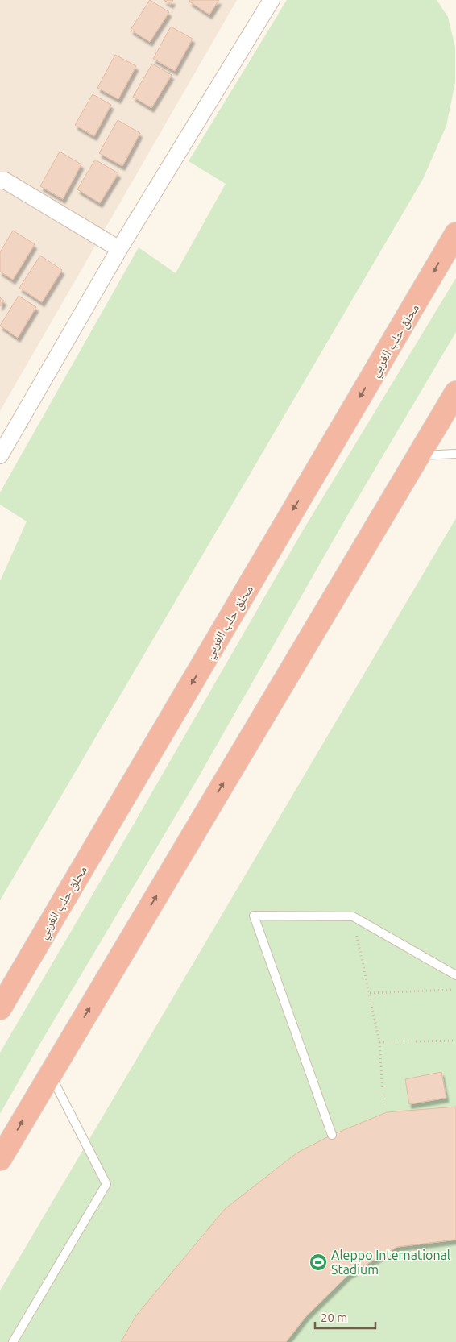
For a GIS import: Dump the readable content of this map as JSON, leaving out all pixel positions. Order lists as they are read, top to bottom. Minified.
{"streets":{"highway":["محلق حلب الغربي"]},"places":{"sports":["Aleppo International Stadium"]},"scale_bar":"20 m"}
